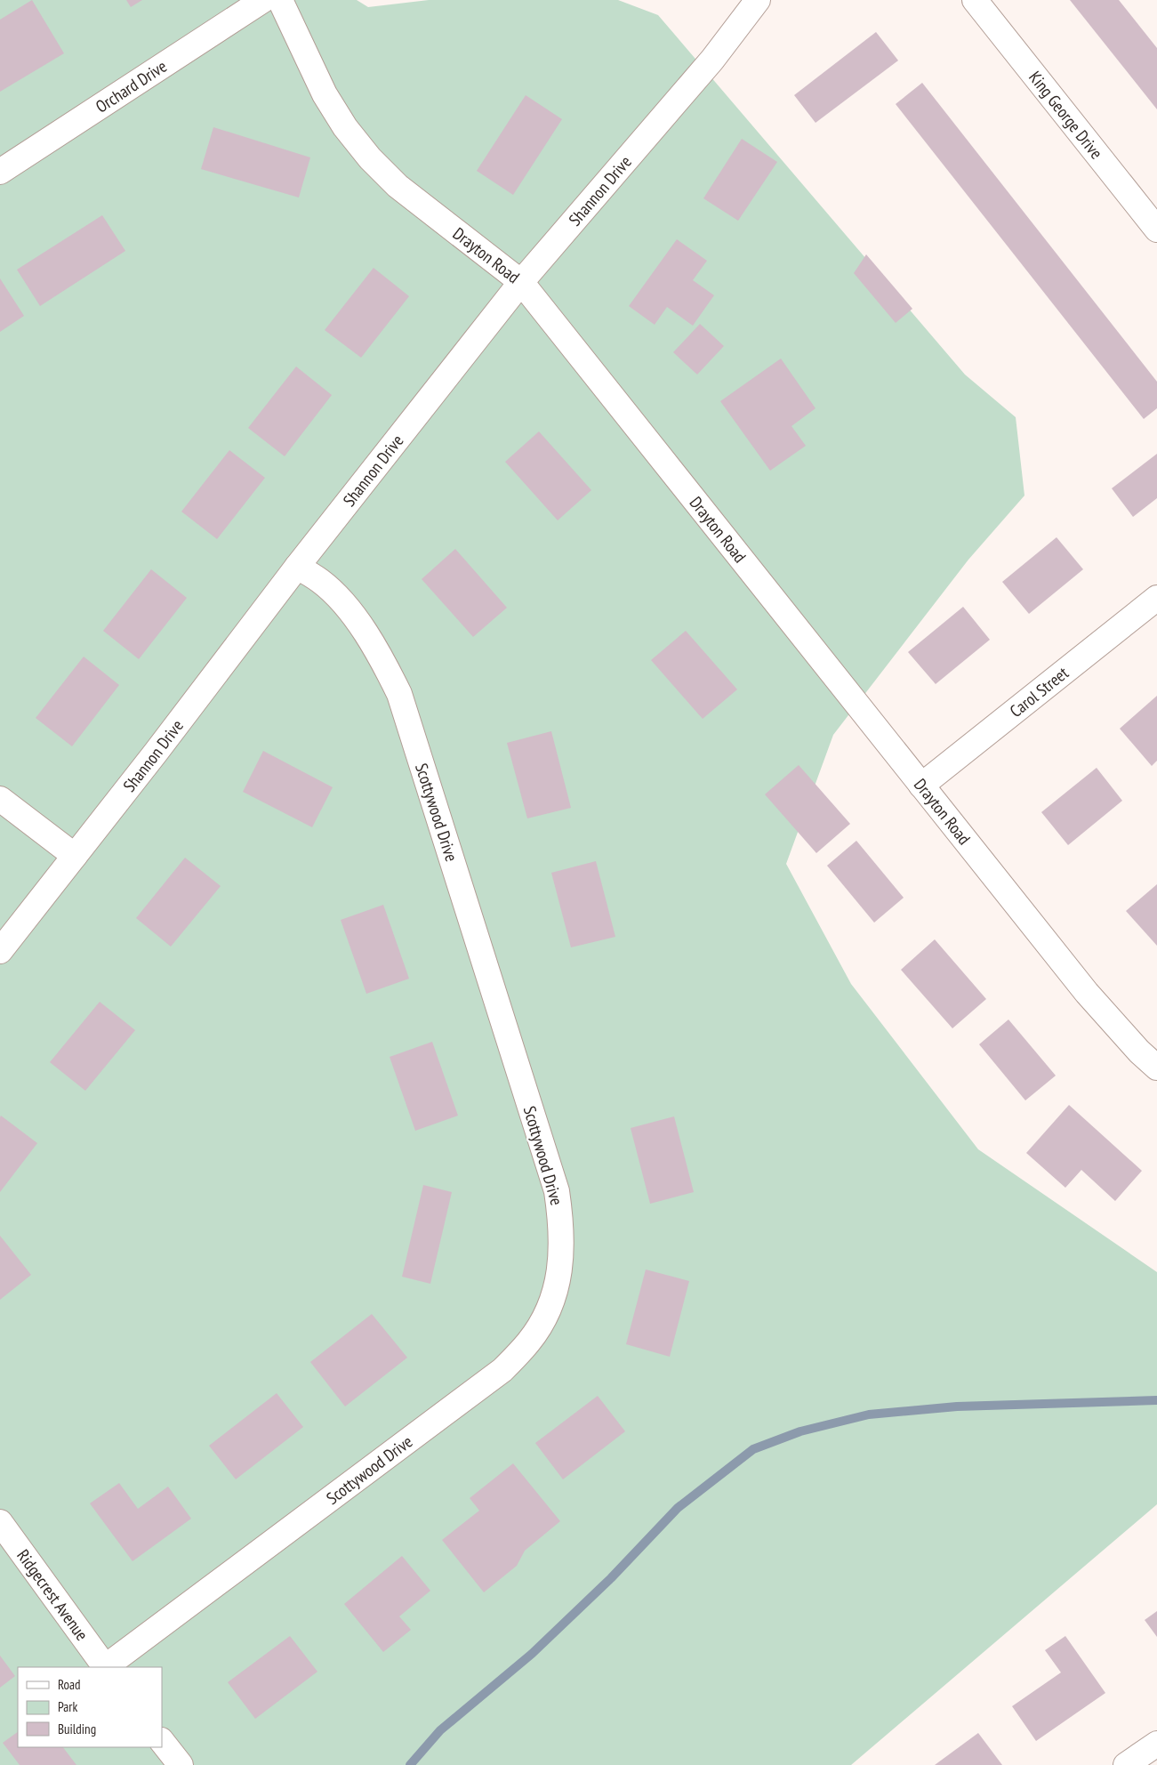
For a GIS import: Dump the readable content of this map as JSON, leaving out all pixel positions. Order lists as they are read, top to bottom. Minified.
{"streets":{"street":["Orchard Drive","King George Drive","Shannon Drive","Drayton Road","Carol Street","Scottywood Drive","Ridgecrest Avenue"]},"crossings":[["Shannon Drive","Drayton Road"],["Shannon Drive","Scottywood Drive"],["Drayton Road","Carol Street"]],"legend":["Road","Park","Building"]}
